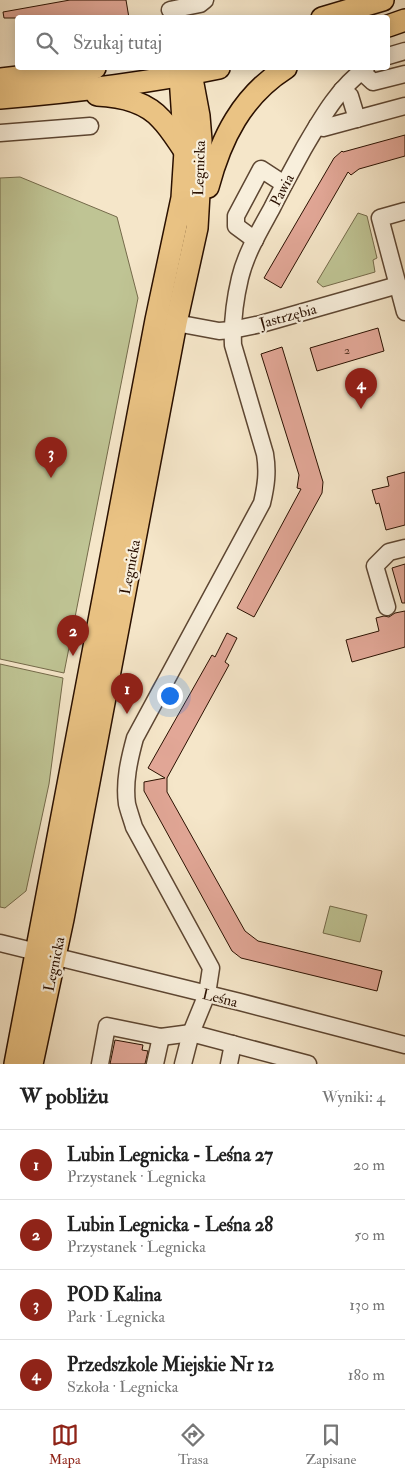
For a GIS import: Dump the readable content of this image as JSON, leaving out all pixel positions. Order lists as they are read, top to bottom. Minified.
{"streets":{"main road":["Legnicka"],"street":["Pawia","Jastrzębia","Leśna"]},"crossings":[["Legnicka","Jastrzębia"],["Legnicka","Leśna"],["Pawia","Jastrzębia"]],"house_numbers":["2"],"page":{"search":"Szukaj tutaj","pins":["4","3","2","1"],"heading":["W pobliżu","Wyniki: 4"],"list":[{"mark":"1","name":"Lubin Legnicka - Leśna 27","note":"Przystanek · Legnicka","value":"20 m"},{"mark":"2","name":"Lubin Legnicka - Leśna 28","note":"Przystanek · Legnicka","value":"50 m"},{"mark":"3","name":"POD Kalina","note":"Park · Legnicka","value":"130 m"},{"mark":"4","name":"Przedszkole Miejskie Nr 12","note":"Szkoła · Legnicka","value":"180 m"}],"nav":["Mapa","Trasa","Zapisane"]}}
